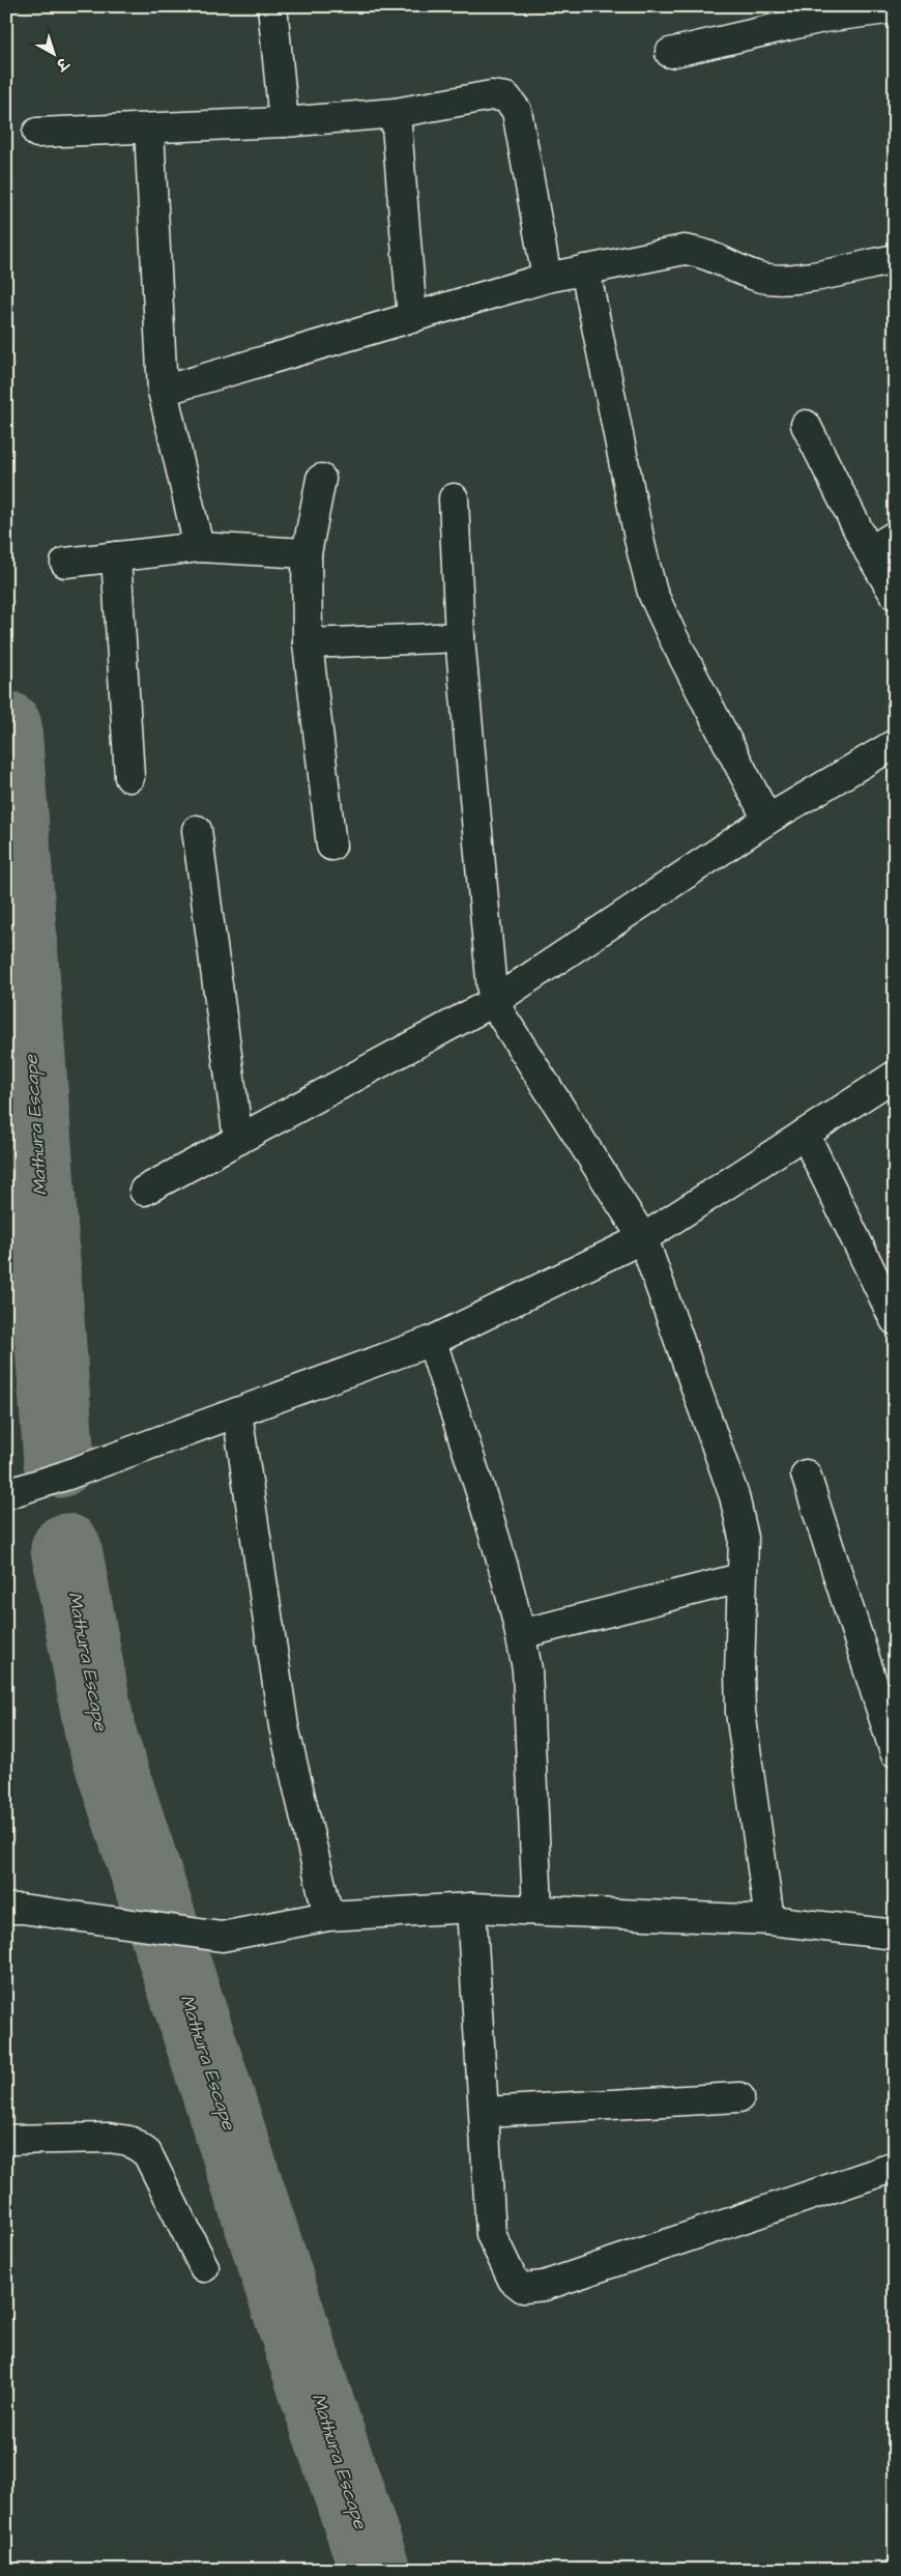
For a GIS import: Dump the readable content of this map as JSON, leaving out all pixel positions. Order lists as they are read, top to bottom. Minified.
{"water":["Mathura Escape"],"north":"bottom right"}
